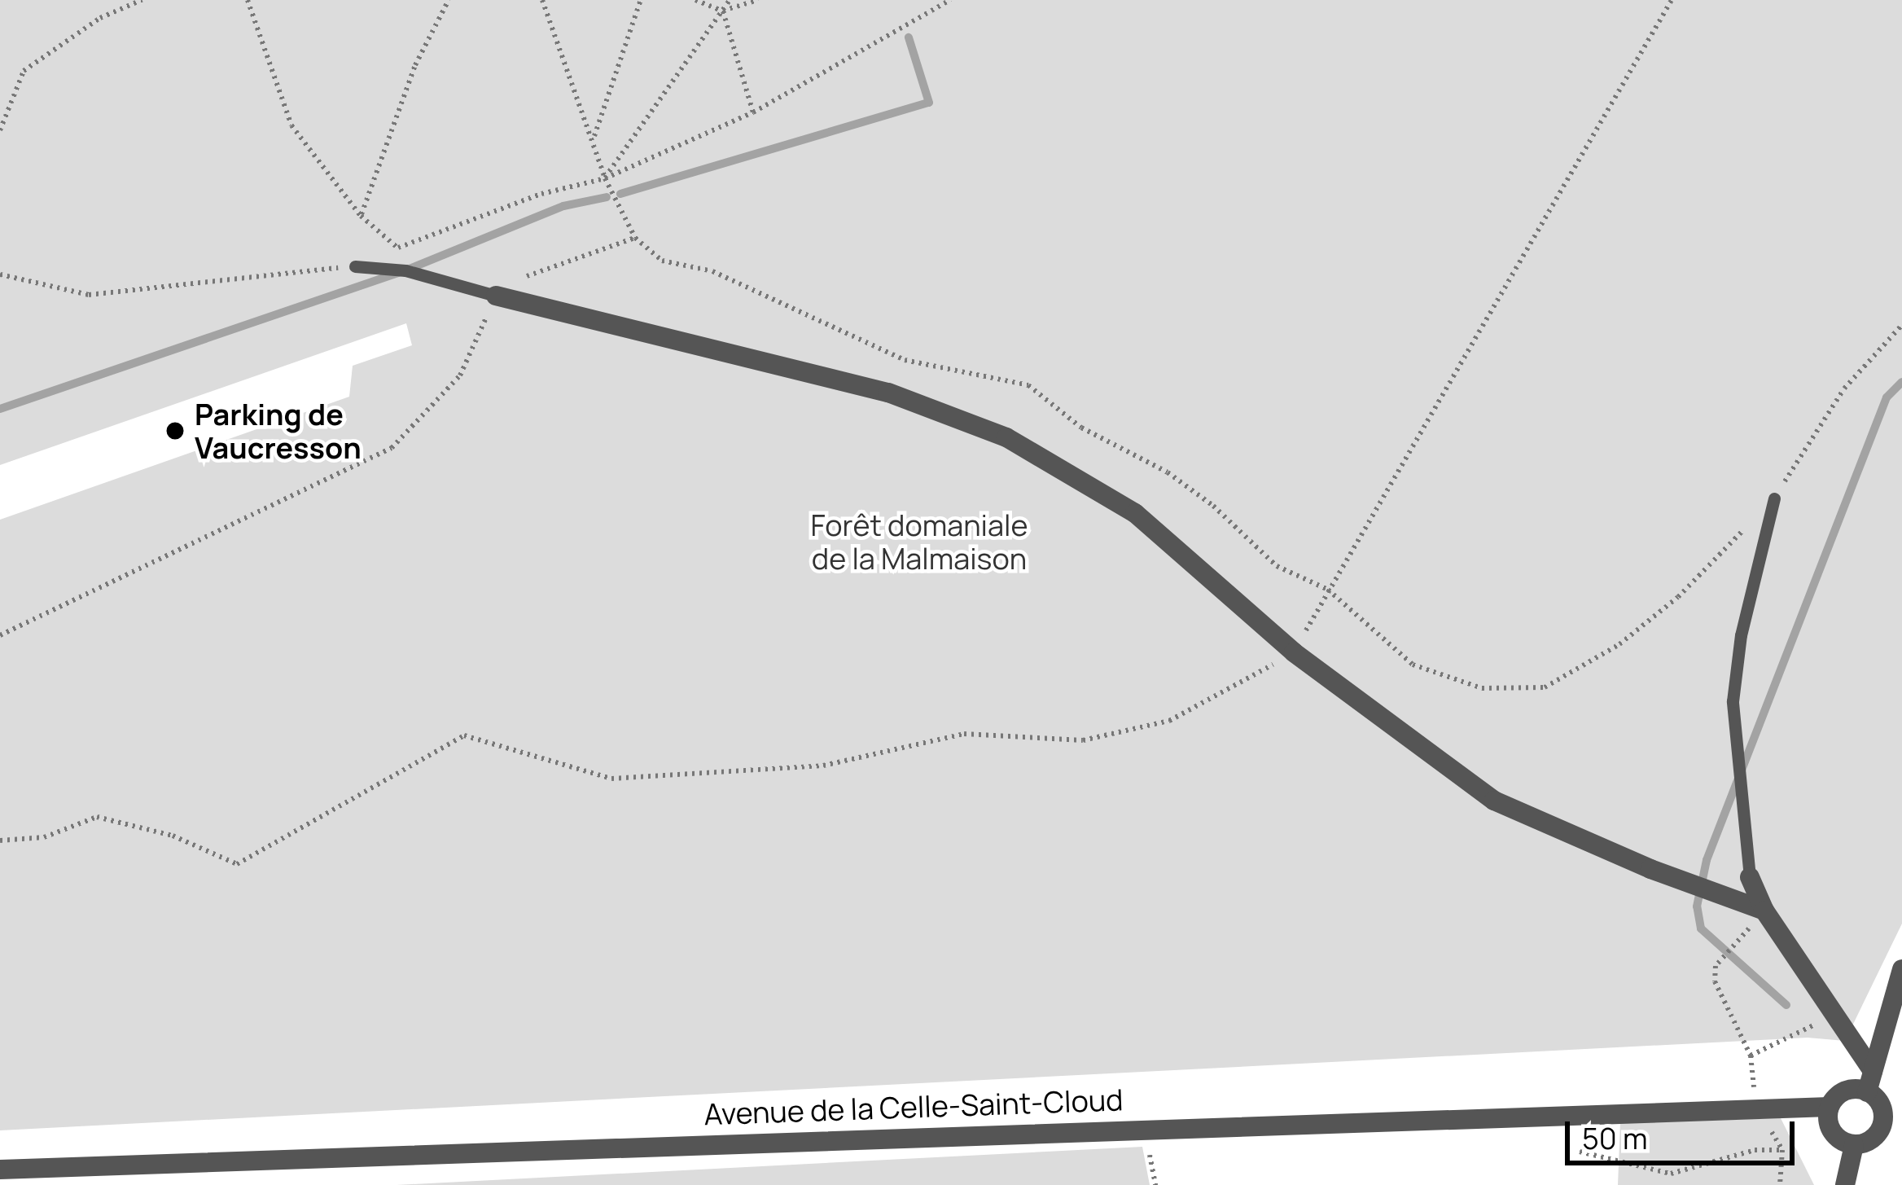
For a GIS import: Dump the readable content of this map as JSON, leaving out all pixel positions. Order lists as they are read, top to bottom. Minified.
{"streets":{"street":["Avenue de la Celle-Saint-Cloud"]},"parks":["Forêt domaniale de la Malmaison"],"places":["Parking de Vaucresson"],"scale_bar":"50 m"}
